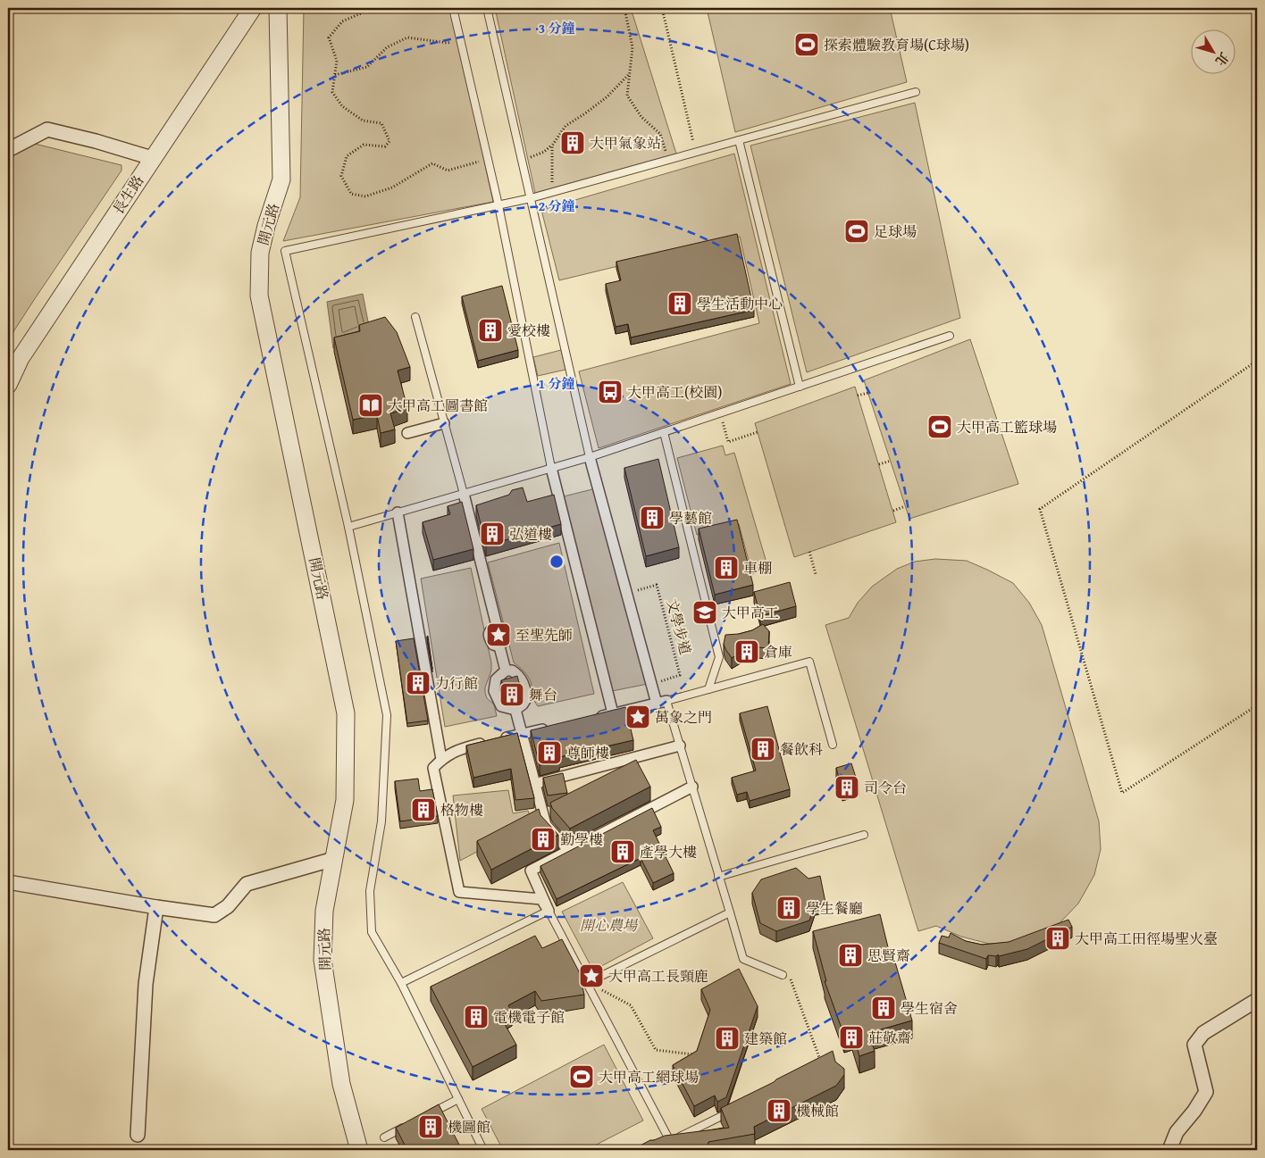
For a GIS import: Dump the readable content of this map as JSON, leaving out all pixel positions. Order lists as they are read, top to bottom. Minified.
{"streets":{"street":["長生路","開元路"],"path":["文學步道"]},"parks":["開心農場"],"places":{"sports":["探索體驗教育場(C球場)","足球場","大甲高工籃球場","大甲高工網球場"],"building":["大甲氣象站","學生活動中心","愛校樓","學藝館","弘道樓","車棚","倉庫","力行館","舞台","餐飲科","尊師樓","司令台","格物樓","勤學樓","產學大樓","學生餐廳","大甲高工田徑場聖火臺","思賢齋","學生宿舍","電機電子館","莊敬齋","建築館","機械館","機圖館"],"bus stop":["大甲高工(校園)"],"library":["大甲高工圖書館"],"school or university":["大甲高工"],"place":["至聖先師","萬象之門","大甲高工長頸鹿"]},"north":"bottom right","rings":["3 分鐘","2 分鐘","1 分鐘"]}
